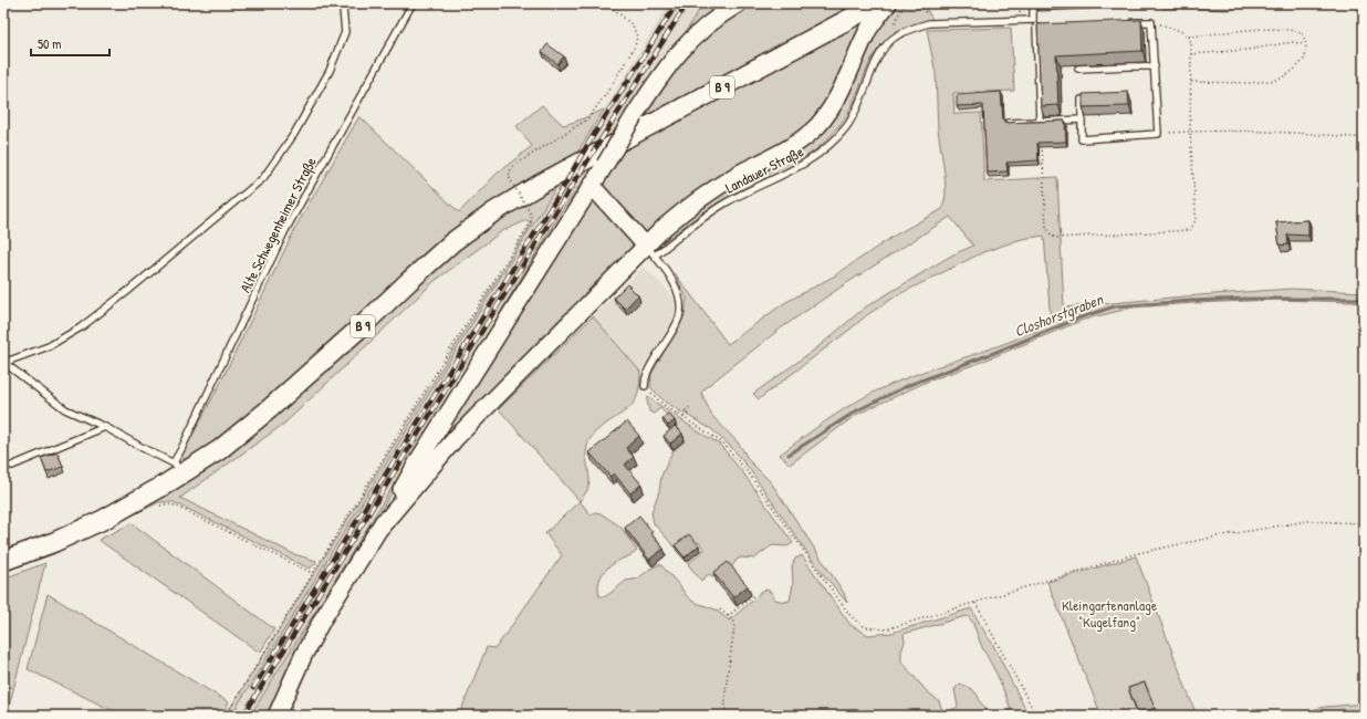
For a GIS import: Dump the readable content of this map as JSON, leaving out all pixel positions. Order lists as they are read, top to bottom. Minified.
{"streets":{"main road":["B 9"],"lane":["Landauer Straße","Alte Schwegenheimer Straße"]},"crossings":[["B 9","Alte Schwegenheimer Straße"]],"water":["Closhorstgraben"],"parks":["Kleingartenanlage \"Kugelfang\""],"scale_bar":"50 m"}
